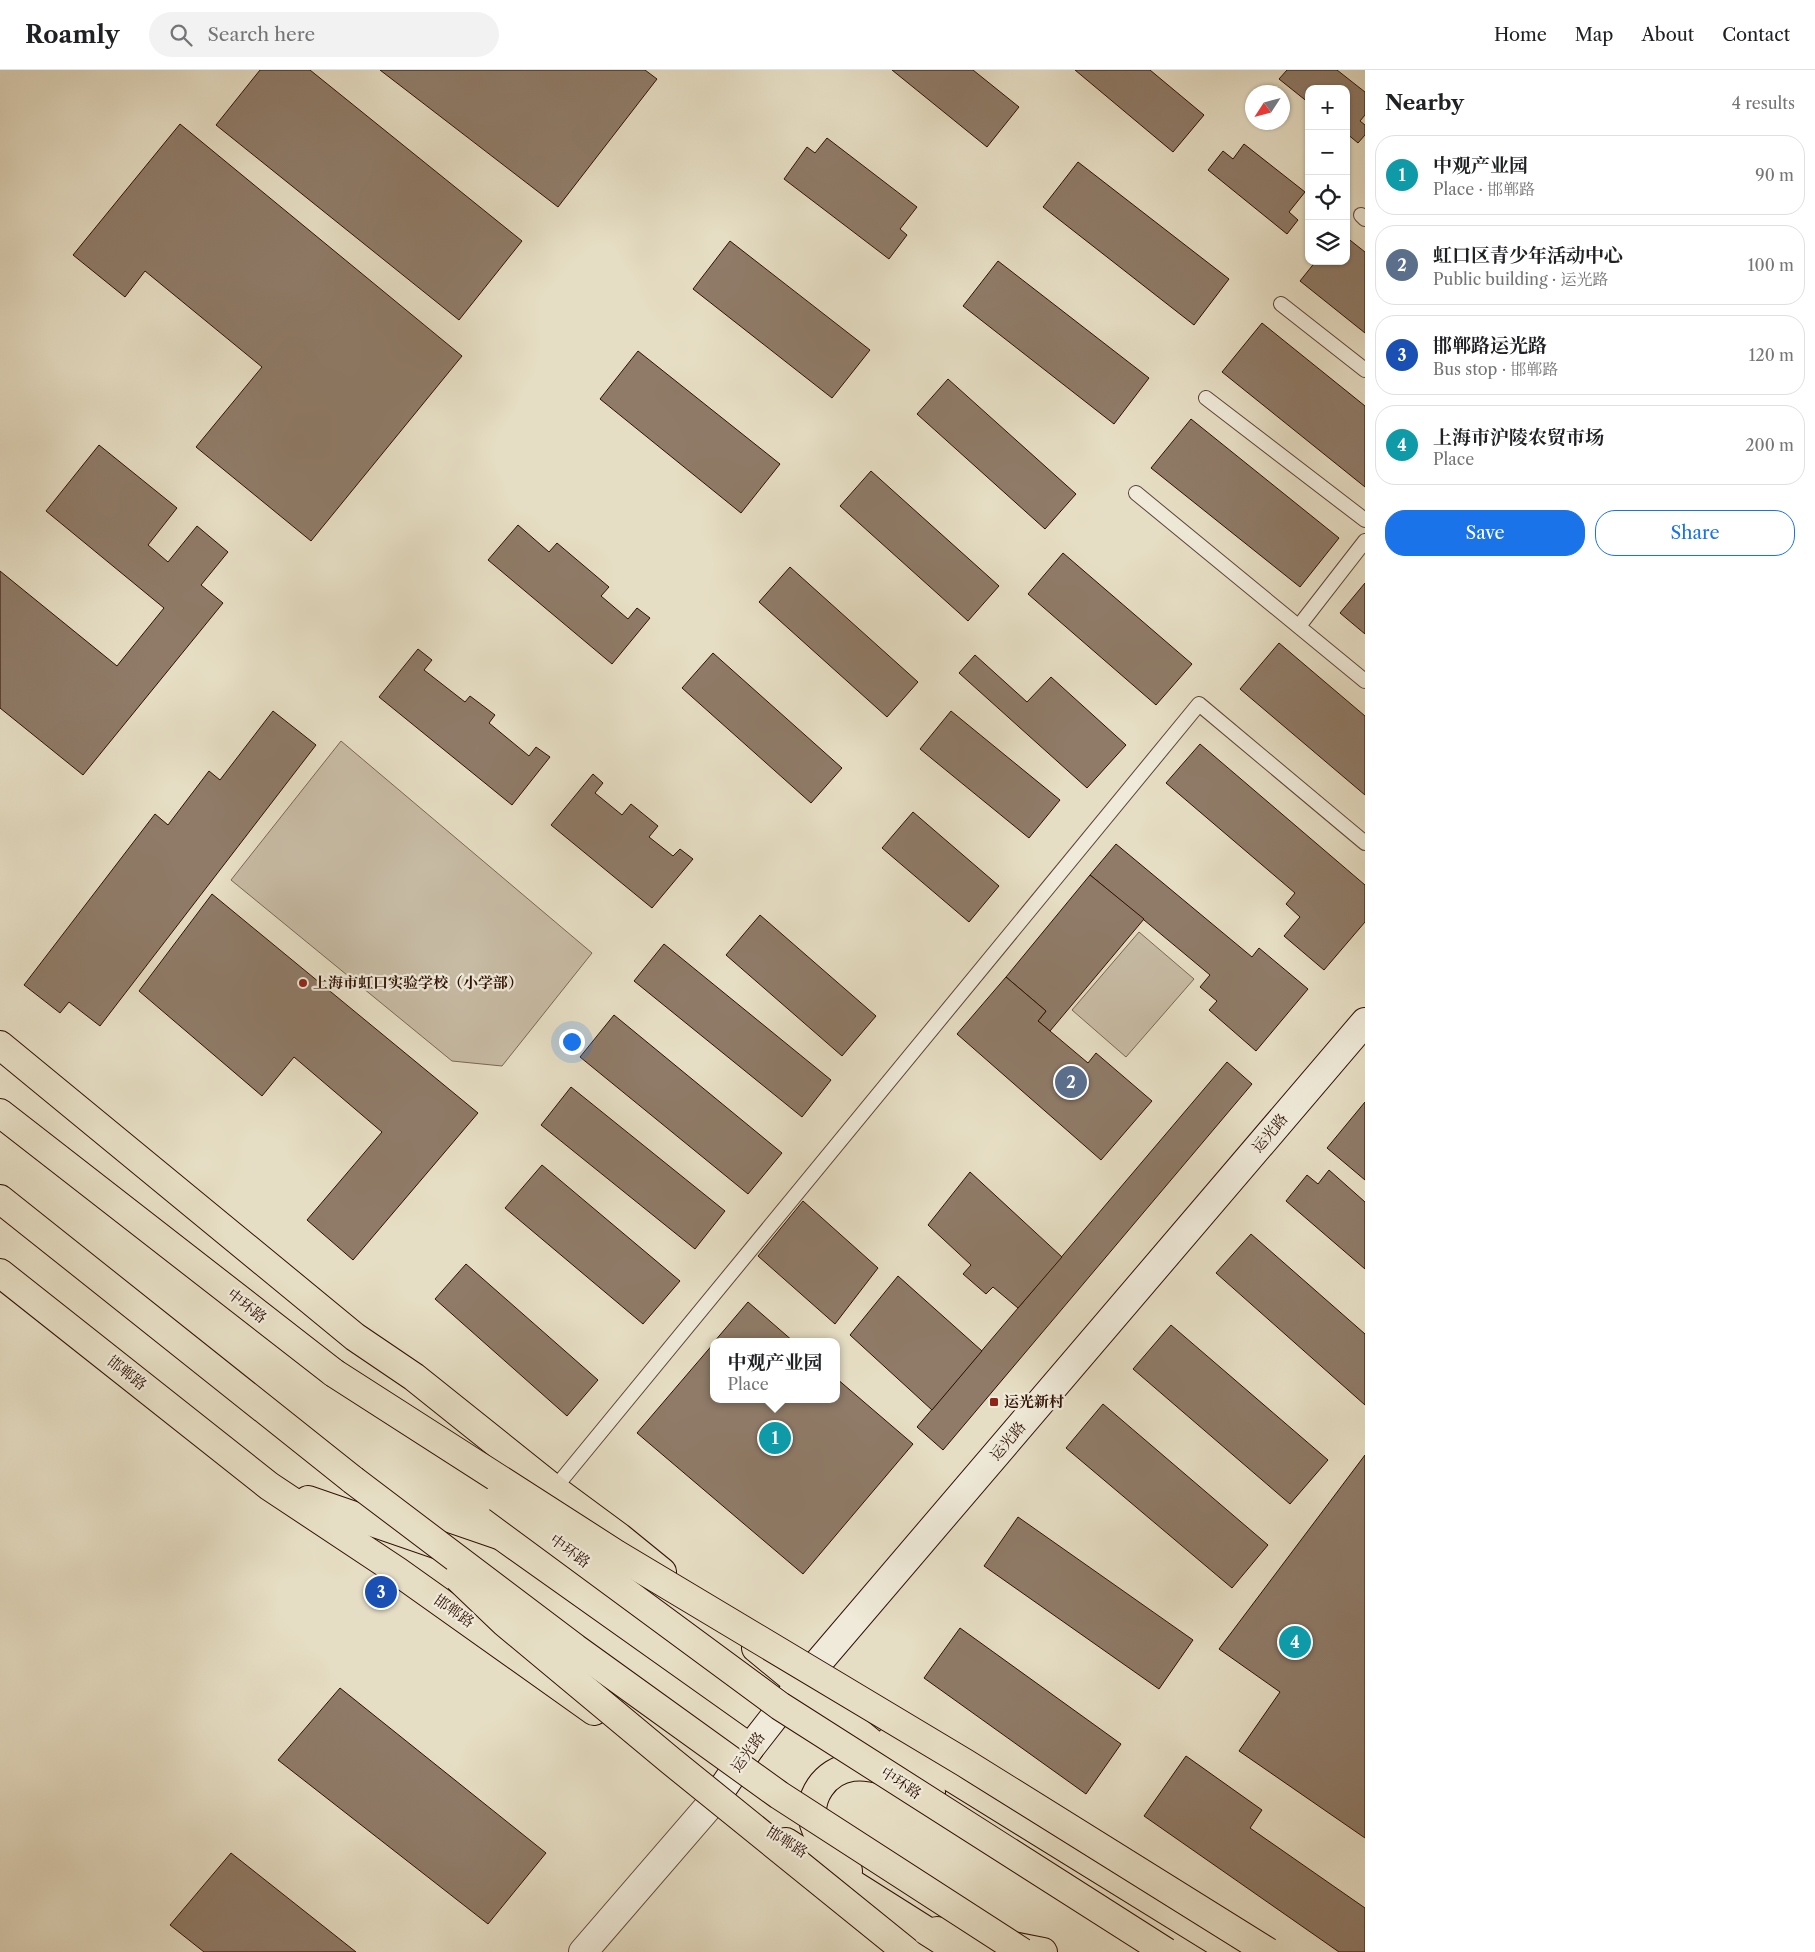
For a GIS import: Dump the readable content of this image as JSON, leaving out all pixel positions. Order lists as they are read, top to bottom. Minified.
{"streets":{"main road":["中环路","邯郸路"],"street":["运光路"]},"crossings":[["运光路","邯郸路"]],"places":{"other":["上海市虹口实验学校（小学部）"],"transit":["运光新村"]},"north":"bottom left","page":{"header":"Roamly","search":"Search here","nav":["Home","Map","About","Contact"],"heading":["Nearby","4 results"],"map_buttons":["+","−"],"list":[{"mark":"1","name":"中观产业园","note":"Place · 邯郸路","value":"90 m"},{"mark":"2","name":"虹口区青少年活动中心","note":"Public building · 运光路","value":"100 m"},{"mark":"3","name":"邯郸路运光路","note":"Bus stop · 邯郸路","value":"120 m"},{"mark":"4","name":"上海市沪陵农贸市场","note":"Place","value":"200 m"}],"buttons":["Save","Share"],"pins":["2","1","3","4"],"popup":["中观产业园","Place"]}}
